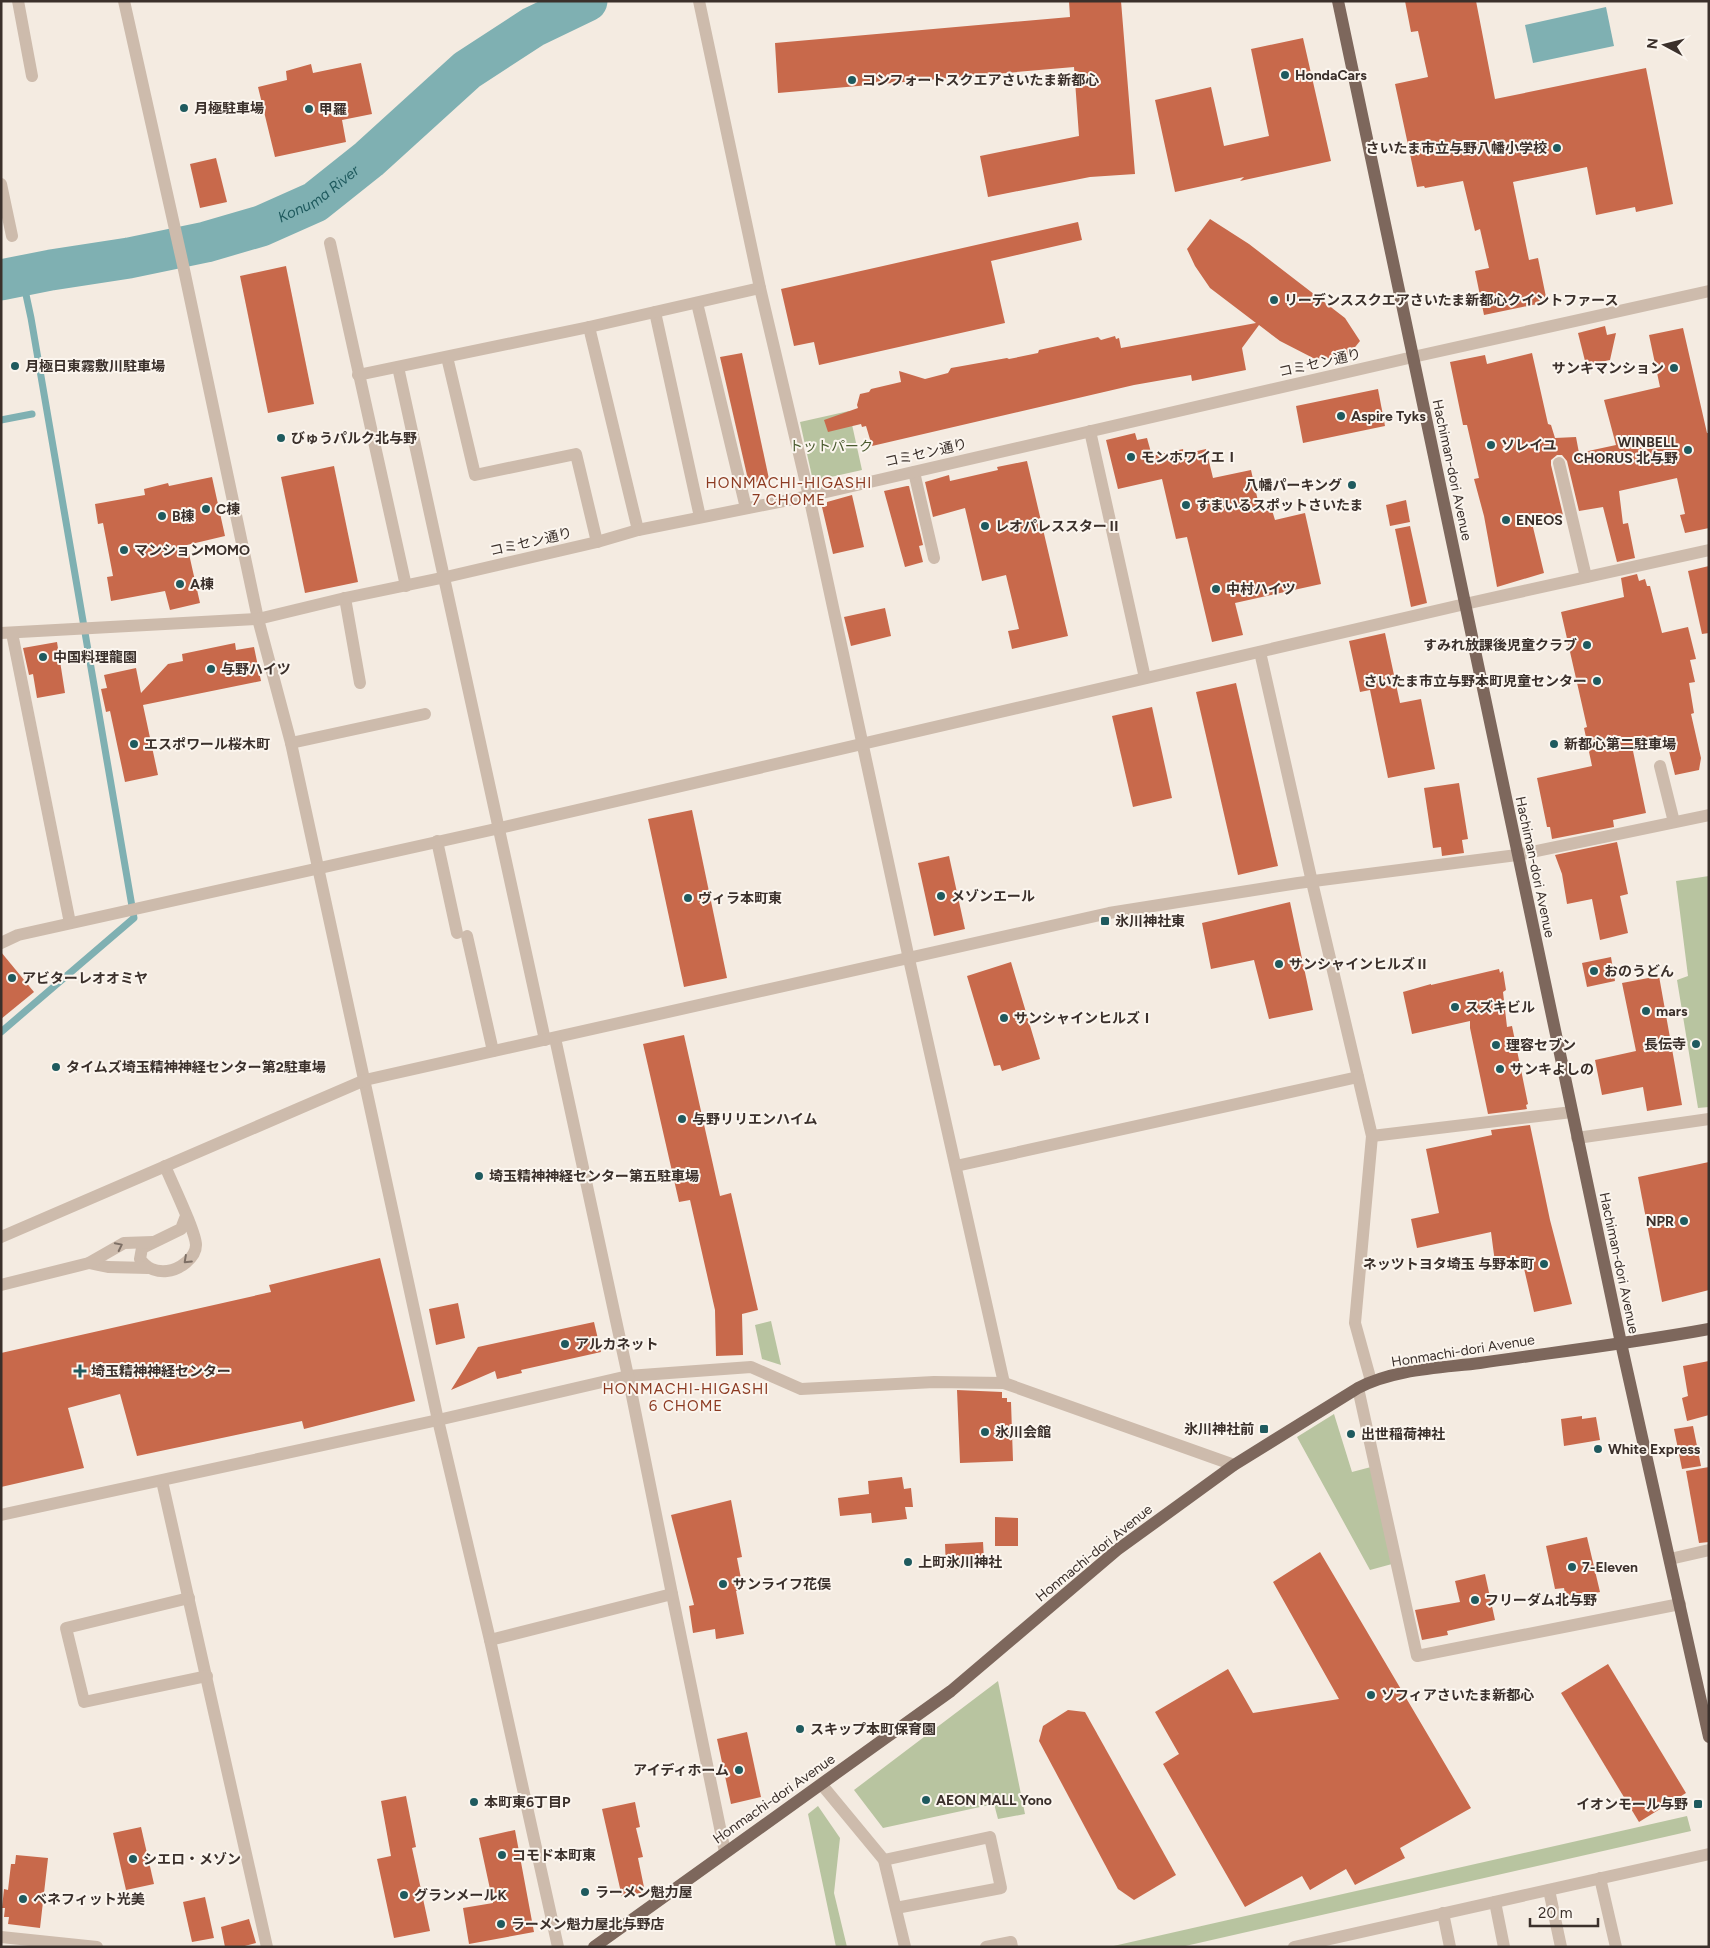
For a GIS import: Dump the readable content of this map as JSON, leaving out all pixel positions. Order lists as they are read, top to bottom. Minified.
{"streets":{"main road":["Hachiman-dori Avenue","Honmachi-dori Avenue"],"street":["コミセン通り"]},"crossings":[["コミセン通り","Hachiman-dori Avenue"],["Hachiman-dori Avenue","Honmachi-dori Avenue"]],"districts":["HONMACHI-HIGASHI 7 CHOME","HONMACHI-HIGASHI 6 CHOME"],"water":["Konuma River"],"parks":["トットパーク"],"places":{"other":["HondaCars","コンフォートスクエアさいたま新都心","月極駐車場","甲羅","さいたま市立与野八幡小学校","リーデンススクエアさいたま新都心クイントファース","月極日東霧敷川駐車場","サンキマンション","Aspire Tyks","びゅうパルク北与野","ソレイユ","WINBELL CHORUS 北与野","モンホワイエⅠ","八幡パーキング","すまいるスポットさいたま","C棟","B棟","ENEOS","レオパレススターⅡ","マンションMOMO","A棟","中村ハイツ","すみれ放課後児童クラブ","中国料理龍園","与野ハイツ","さいたま市立与野本町児童センター","エスポワール桜木町","新都心第二駐車場","メゾンエール","ヴィラ本町東","サンシャインヒルズⅡ","おのうどん","アビターレオオミヤ","スズキビル","mars","サンシャインヒルズⅠ","長伝寺","理容セブン","タイムズ埼玉精神神経センター第2駐車場","サンキよしの","与野リリエンハイム","埼玉精神神経センター第五駐車場","NPR","ネッツトヨタ埼玉 与野本町","アルカネット","氷川会館","出世稲荷神社","White Express","上町氷川神社","7-Eleven","サンライフ花俣","フリーダム北与野","ソフィアさいたま新都心","スキップ本町保育園","アイディホーム","AEON MALL Yono","本町東6丁目P","コモド本町東","シエロ・メゾン","ラーメン魁力屋","グランメールK","ベネフィット光美","ラーメン魁力屋北与野店"],"transit":["氷川神社東","氷川神社前","イオンモール与野"],"health":["埼玉精神神経センター"]},"scale_bar":"20 m","north":"left"}
